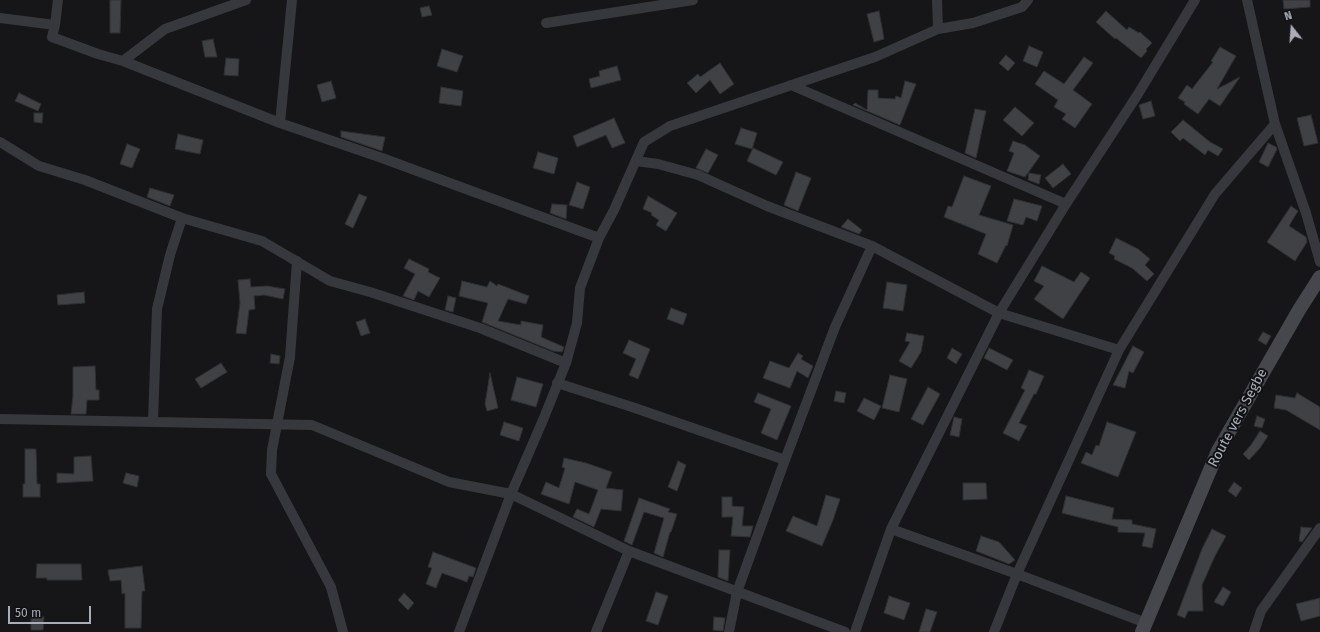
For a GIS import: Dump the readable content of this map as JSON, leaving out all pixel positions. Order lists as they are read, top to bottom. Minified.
{"streets":{"main road":["Route vers Segbe"]},"scale_bar":"50 m","north":"top"}
